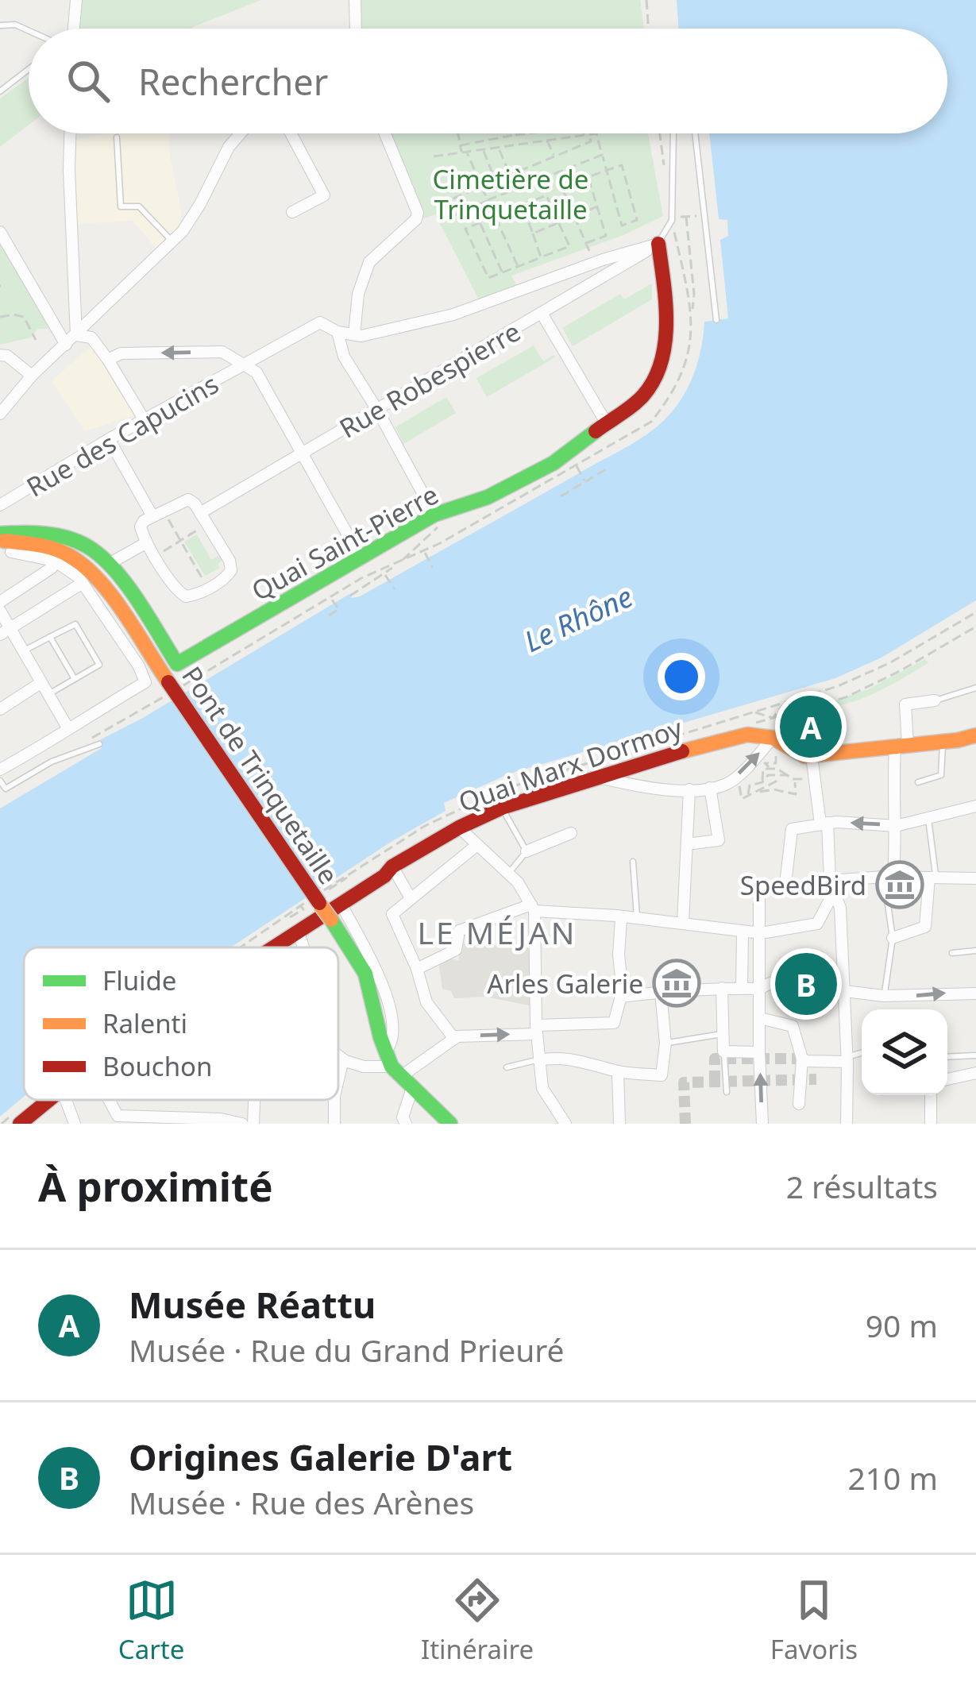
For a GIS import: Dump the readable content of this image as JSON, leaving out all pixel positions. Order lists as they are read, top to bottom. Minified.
{"streets":{"street":["Rue Robespierre","Rue des Capucins","Quai Saint-Pierre","Quai Marx Dormoy","Pont de Trinquetaille"]},"crossings":[["Rue Robespierre","Quai Saint-Pierre"]],"districts":["LE MÉJAN"],"water":["Le Rhône"],"parks":["Cimetière de Trinquetaille"],"places":{"museum":["SpeedBird","Arles Galerie"]},"legend":["Fluide","Ralenti","Bouchon"],"page":{"search":"Rechercher","pins":["A","B"],"heading":["À proximité","2 résultats"],"list":[{"mark":"A","name":"Musée Réattu","note":"Musée · Rue du Grand Prieuré","value":"90 m"},{"mark":"B","name":"Origines Galerie D'art","note":"Musée · Rue des Arènes","value":"210 m"}],"nav":["Carte","Itinéraire","Favoris"]}}
